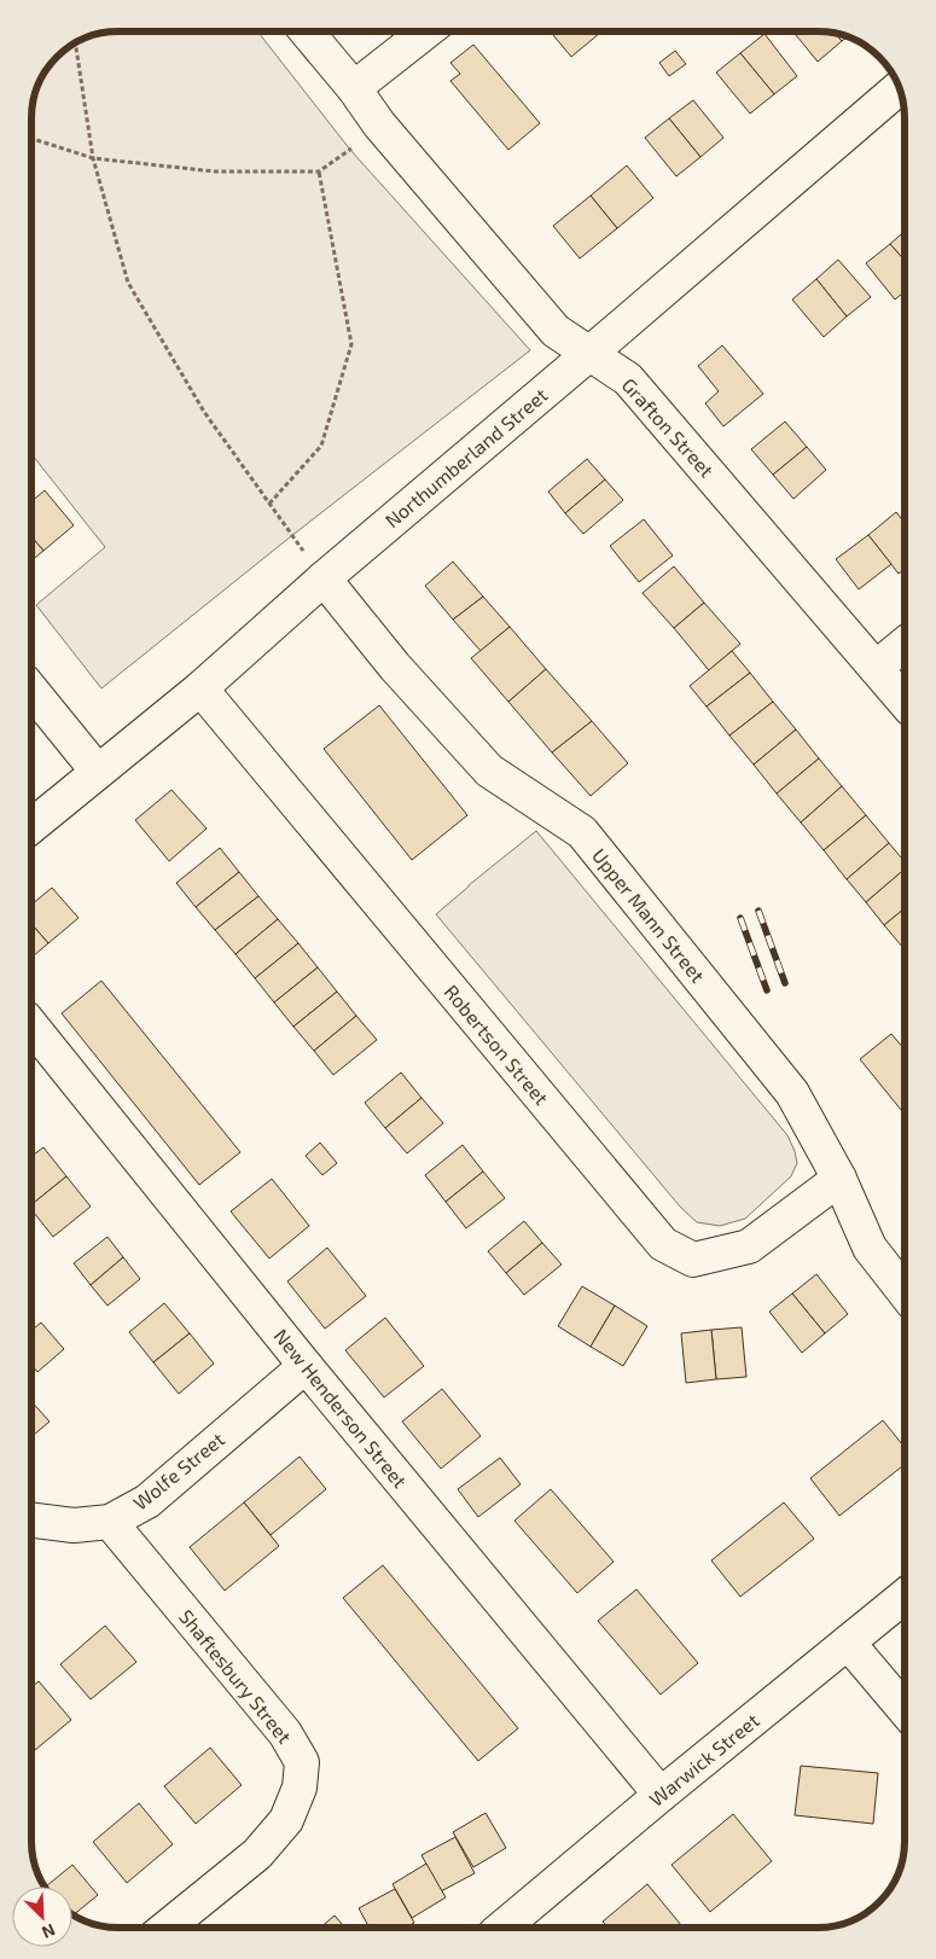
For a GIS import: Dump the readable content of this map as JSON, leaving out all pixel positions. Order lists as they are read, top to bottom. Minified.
{"streets":{"street":["Grafton Street","Northumberland Street","Upper Mann Street","Robertson Street","New Henderson Street","Wolfe Street","Shaftesbury Street","Warwick Street"]},"crossings":[["Grafton Street","Northumberland Street"],["Northumberland Street","Upper Mann Street"],["Northumberland Street","Robertson Street"],["Upper Mann Street","Robertson Street"],["New Henderson Street","Wolfe Street"],["New Henderson Street","Warwick Street"],["Wolfe Street","Shaftesbury Street"]],"north":"bottom right"}
